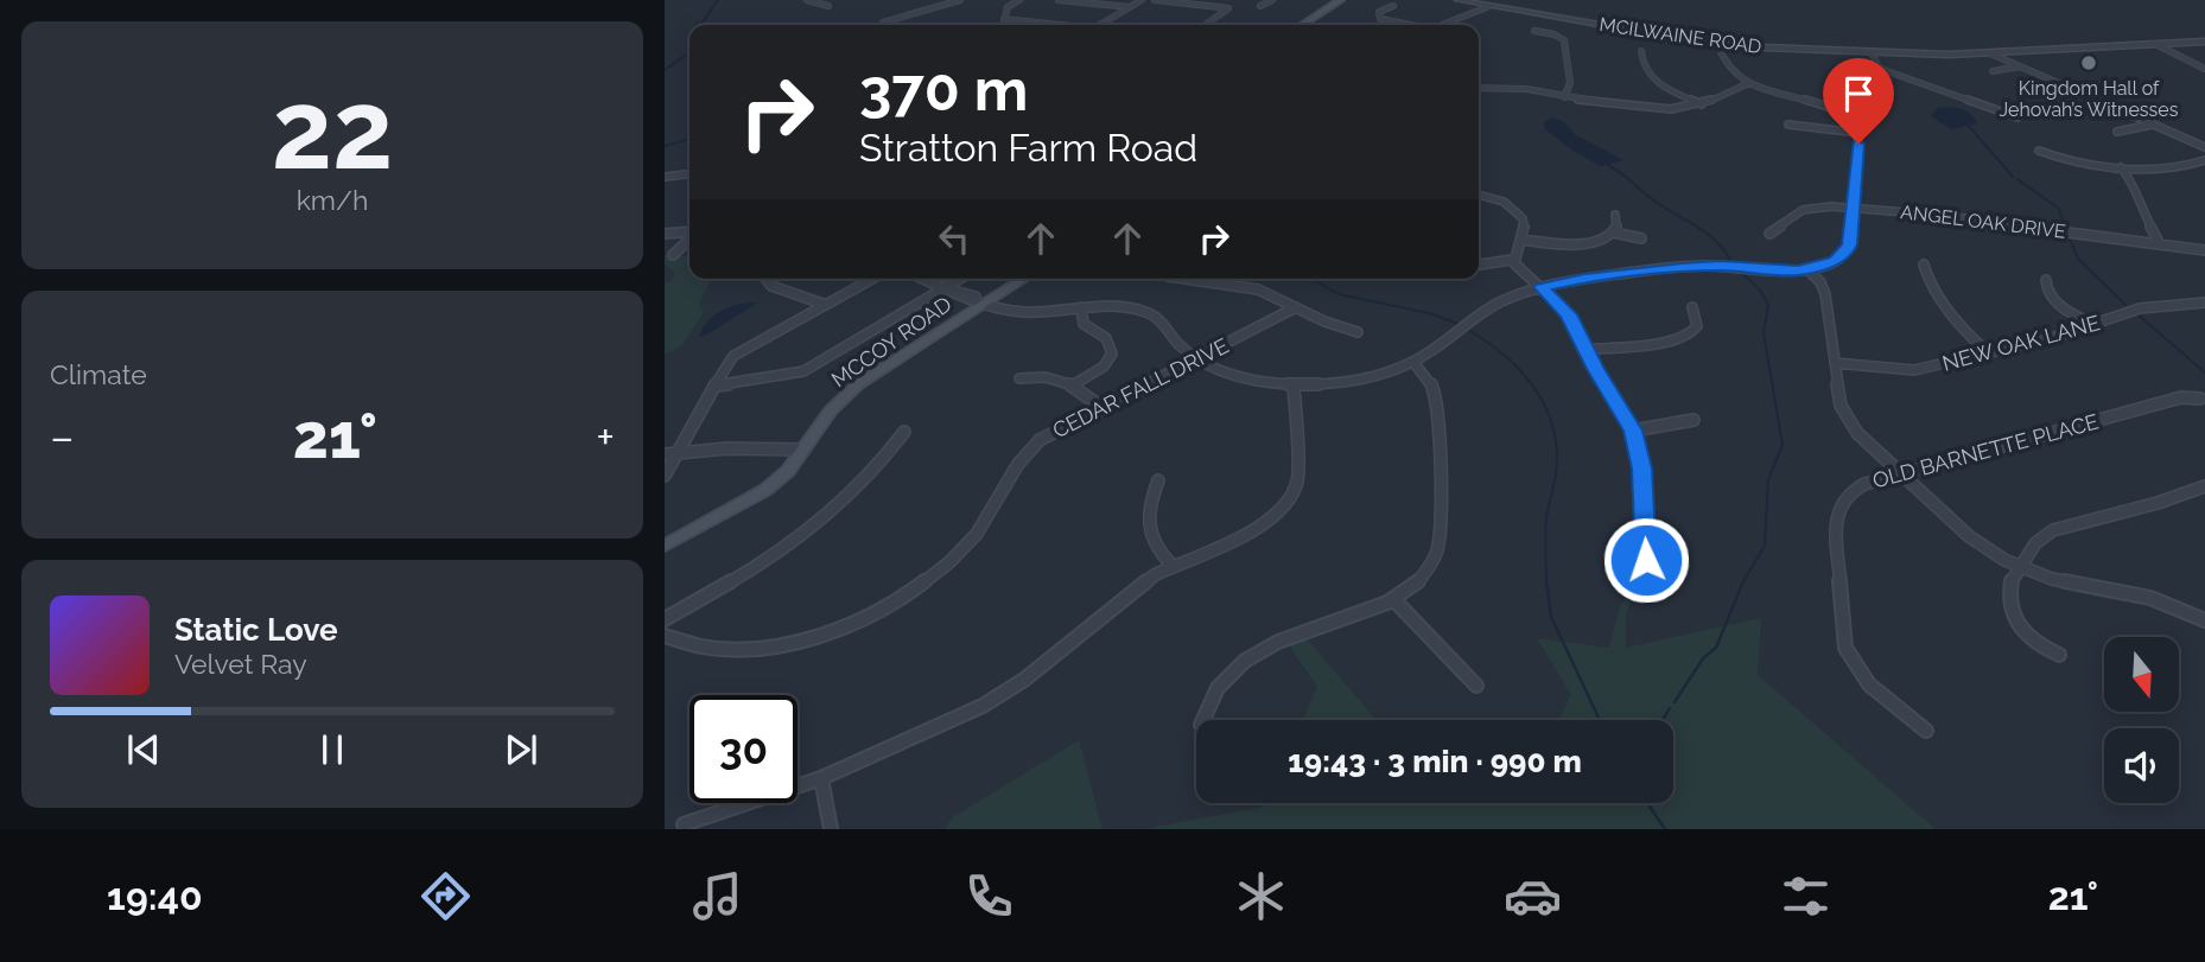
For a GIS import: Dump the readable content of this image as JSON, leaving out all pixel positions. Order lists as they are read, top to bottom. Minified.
{"streets":{"main road":["MCCOY ROAD"],"street":["MCILWAINE ROAD","ANGEL OAK DRIVE","NEW OAK LANE","CEDAR FALL DRIVE","OLD BARNETTE PLACE"]},"places":["Kingdom Hall of Jehovah’s Witnesses"],"north":"bottom","page":{"tile":[["22","km/h"],"Climate"],"turn":["370 m","Stratton Farm Road"],"heat":["−","21°","+"],"song":["Static Love","Velvet Ray"],"limit":"30","trip":"19:43 · 3 min · 990 m","tabs":["19:40","21°"]}}
